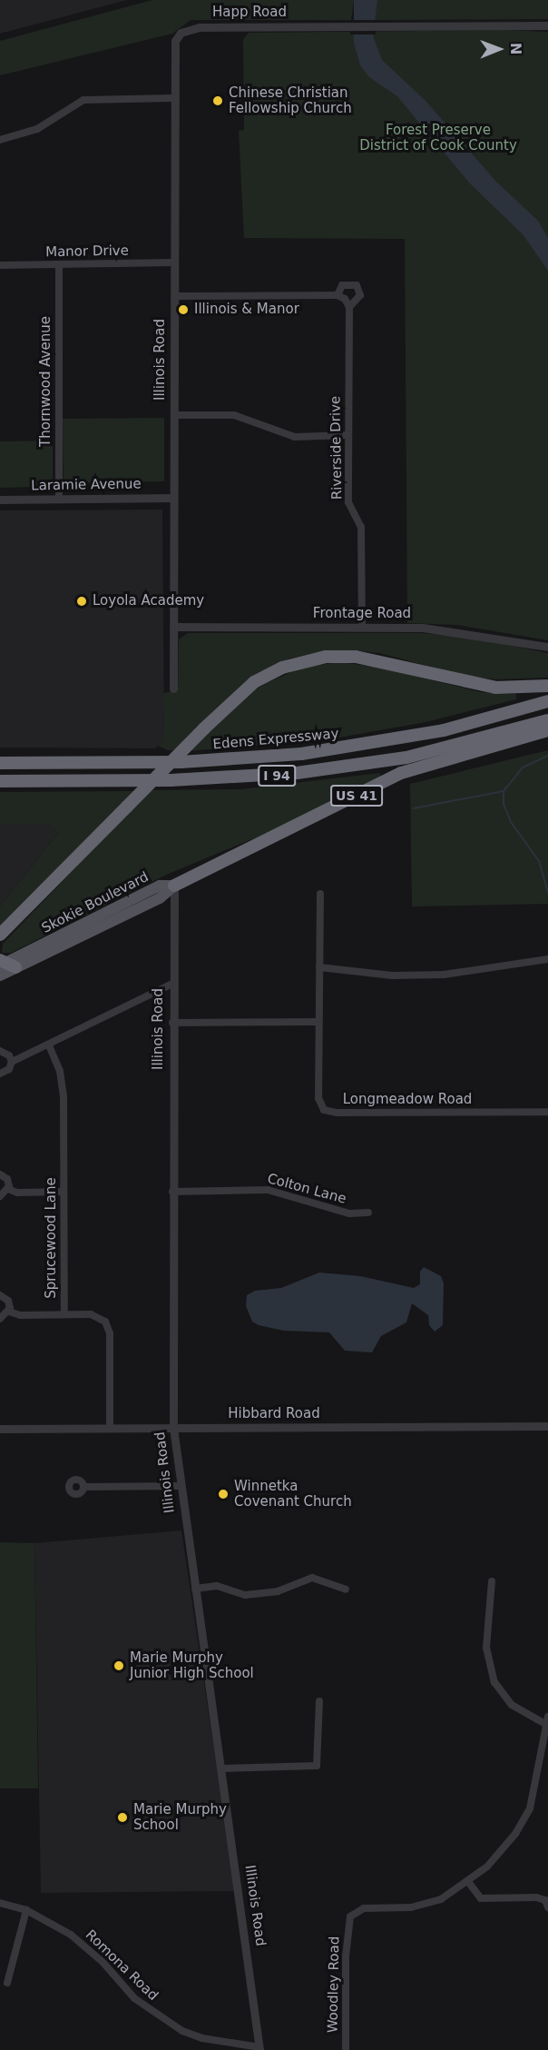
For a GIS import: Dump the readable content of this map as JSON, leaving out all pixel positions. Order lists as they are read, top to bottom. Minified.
{"streets":{"highway":["Edens Expressway","I 94","US 41"],"main road":["Skokie Boulevard"],"street":["Happ Road","Manor Drive","Illinois Road","Thornwood Avenue","Riverside Drive","Laramie Avenue","Frontage Road","Longmeadow Road","Colton Lane","Sprucewood Lane","Hibbard Road","Romona Road","Woodley Road"]},"crossings":[["Happ Road","Illinois Road"],["Manor Drive","Illinois Road"],["Manor Drive","Thornwood Avenue"],["Illinois Road","Laramie Avenue"],["Illinois Road","Frontage Road"],["Illinois Road","US 41"],["Illinois Road","Skokie Boulevard"],["Illinois Road","Colton Lane"],["Illinois Road","Hibbard Road"],["Illinois Road","Romona Road"],["Thornwood Avenue","Laramie Avenue"],["Riverside Drive","Frontage Road"],["US 41","Skokie Boulevard"],["Sprucewood Lane","Hibbard Road"]],"parks":["Forest Preserve District of Cook County"],"places":["Chinese Christian Fellowship Church","Illinois & Manor","Loyola Academy","Winnetka Covenant Church","Marie Murphy Junior High School","Marie Murphy School"],"north":"right"}
